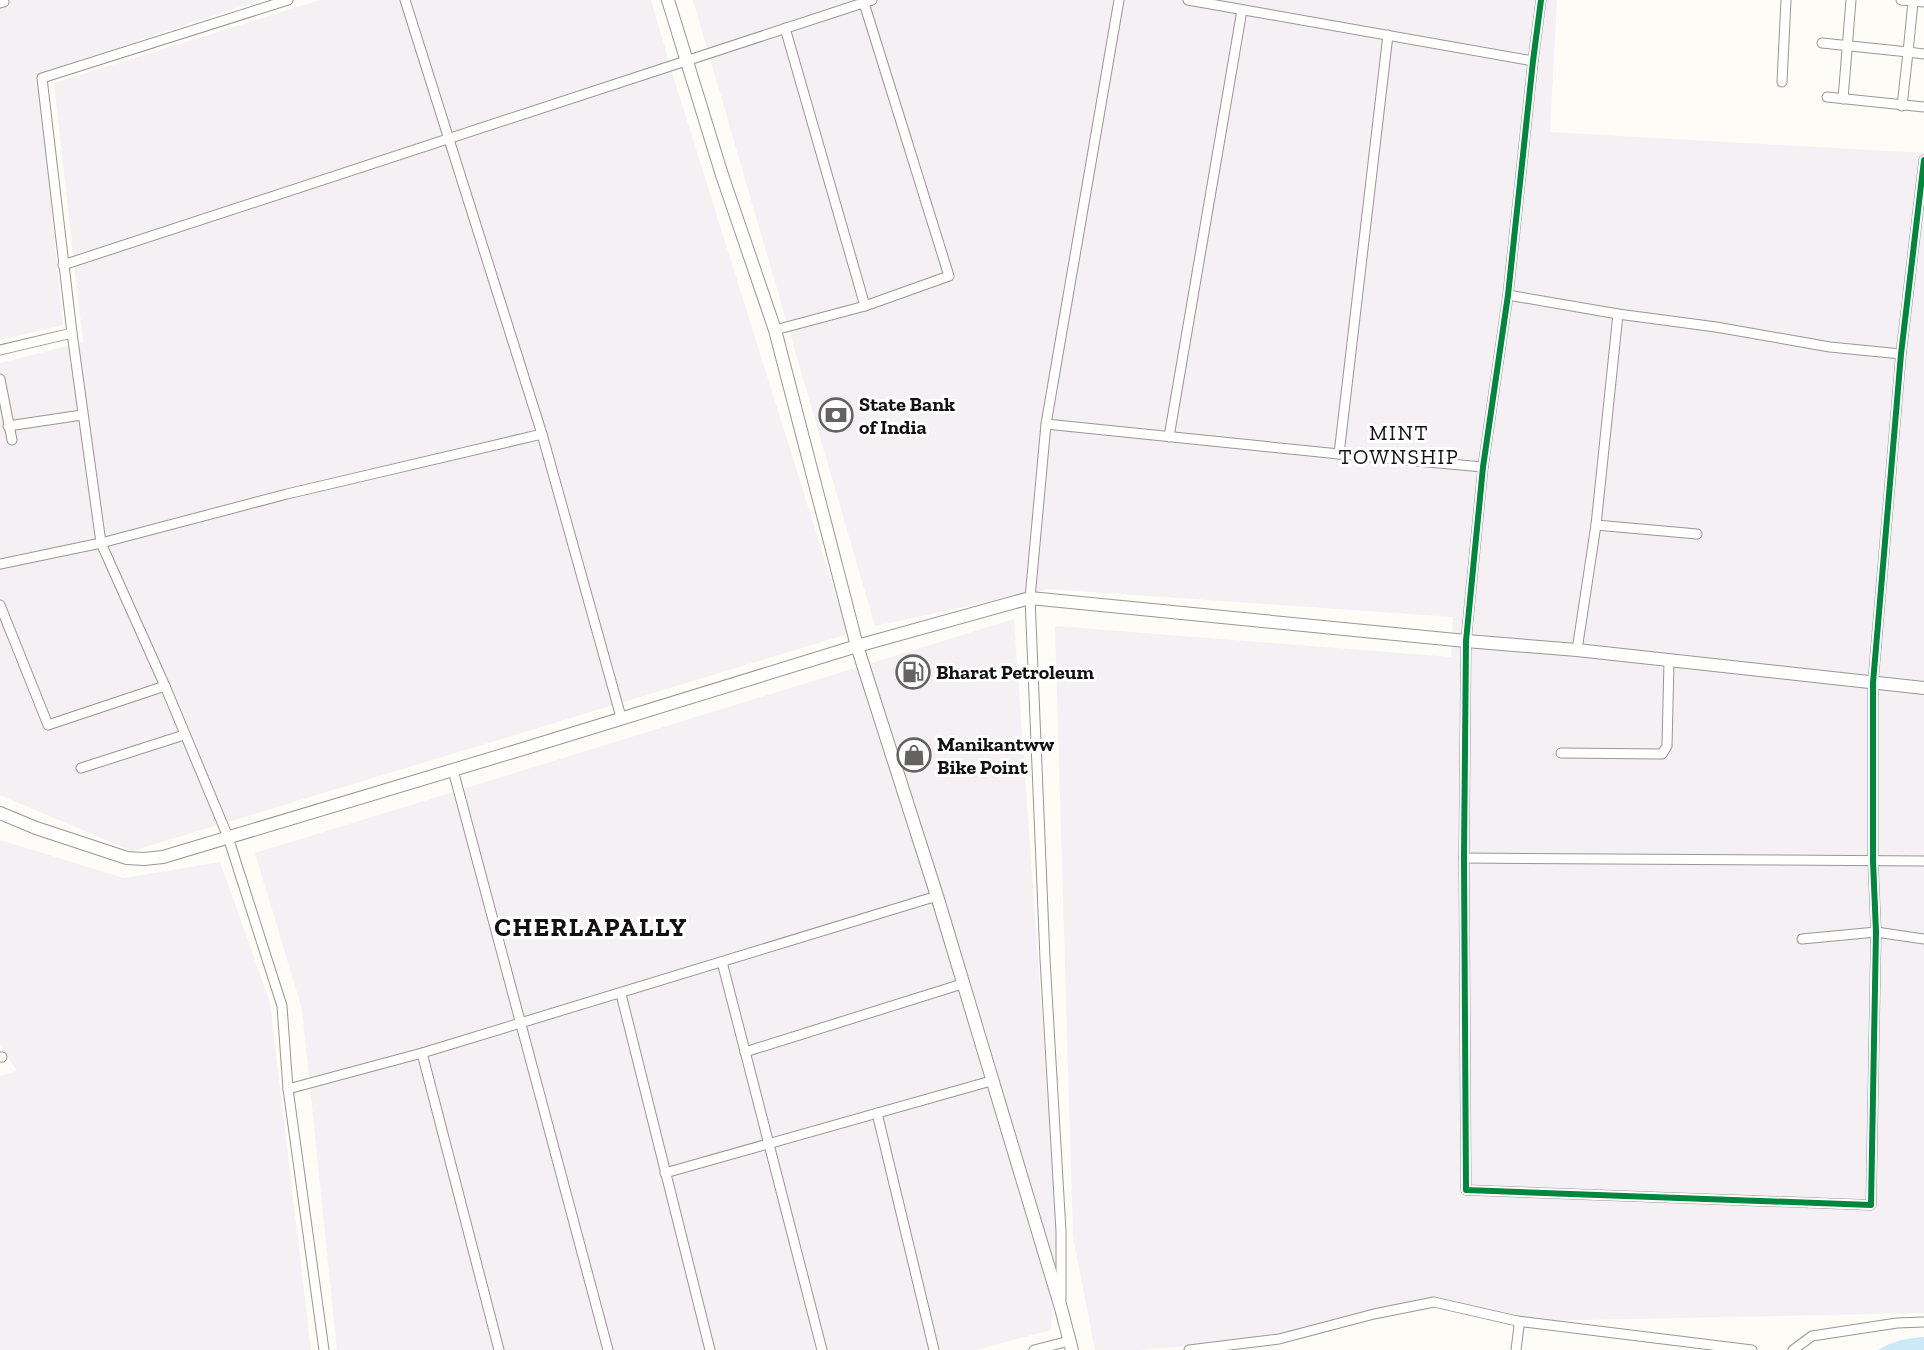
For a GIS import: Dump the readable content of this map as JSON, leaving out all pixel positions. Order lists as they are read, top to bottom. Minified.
{"districts":["MINT TOWNSHIP","CHERLAPALLY"],"places":{"bank":["State Bank of India"],"fuel station":["Bharat Petroleum"],"shop":["Manikantww Bike Point"]}}
